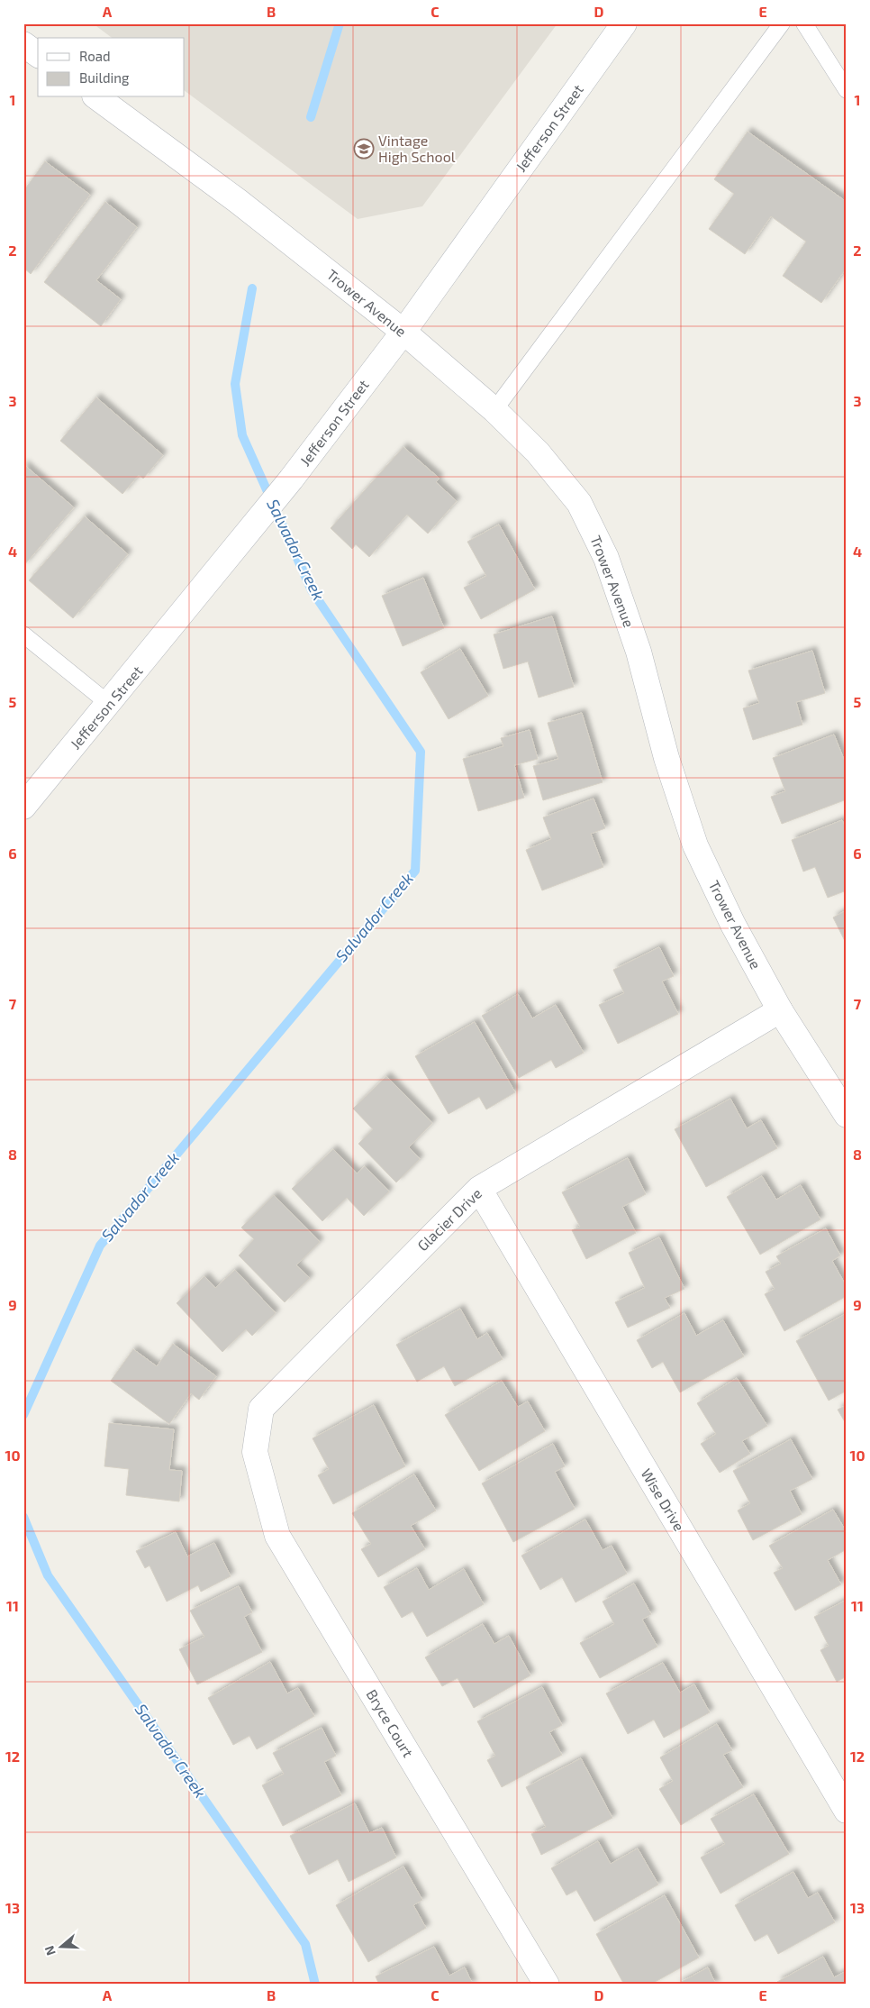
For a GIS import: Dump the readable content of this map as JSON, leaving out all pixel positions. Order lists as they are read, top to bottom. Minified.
{"streets":{"street":["Jefferson Street","Trower Avenue","Glacier Drive","Wise Drive","Bryce Court"]},"crossings":[["Jefferson Street","Trower Avenue"],["Trower Avenue","Glacier Drive"],["Glacier Drive","Wise Drive"],["Glacier Drive","Bryce Court"]],"water":["Salvador Creek"],"places":{"school or university":["Vintage High School"]},"legend":["Road","Building"],"north":"left","grid":{"columns":["A","B","C","D","E"],"rows":["1","2","3","4","5","6","7","8","9","10","11","12","13"]}}
